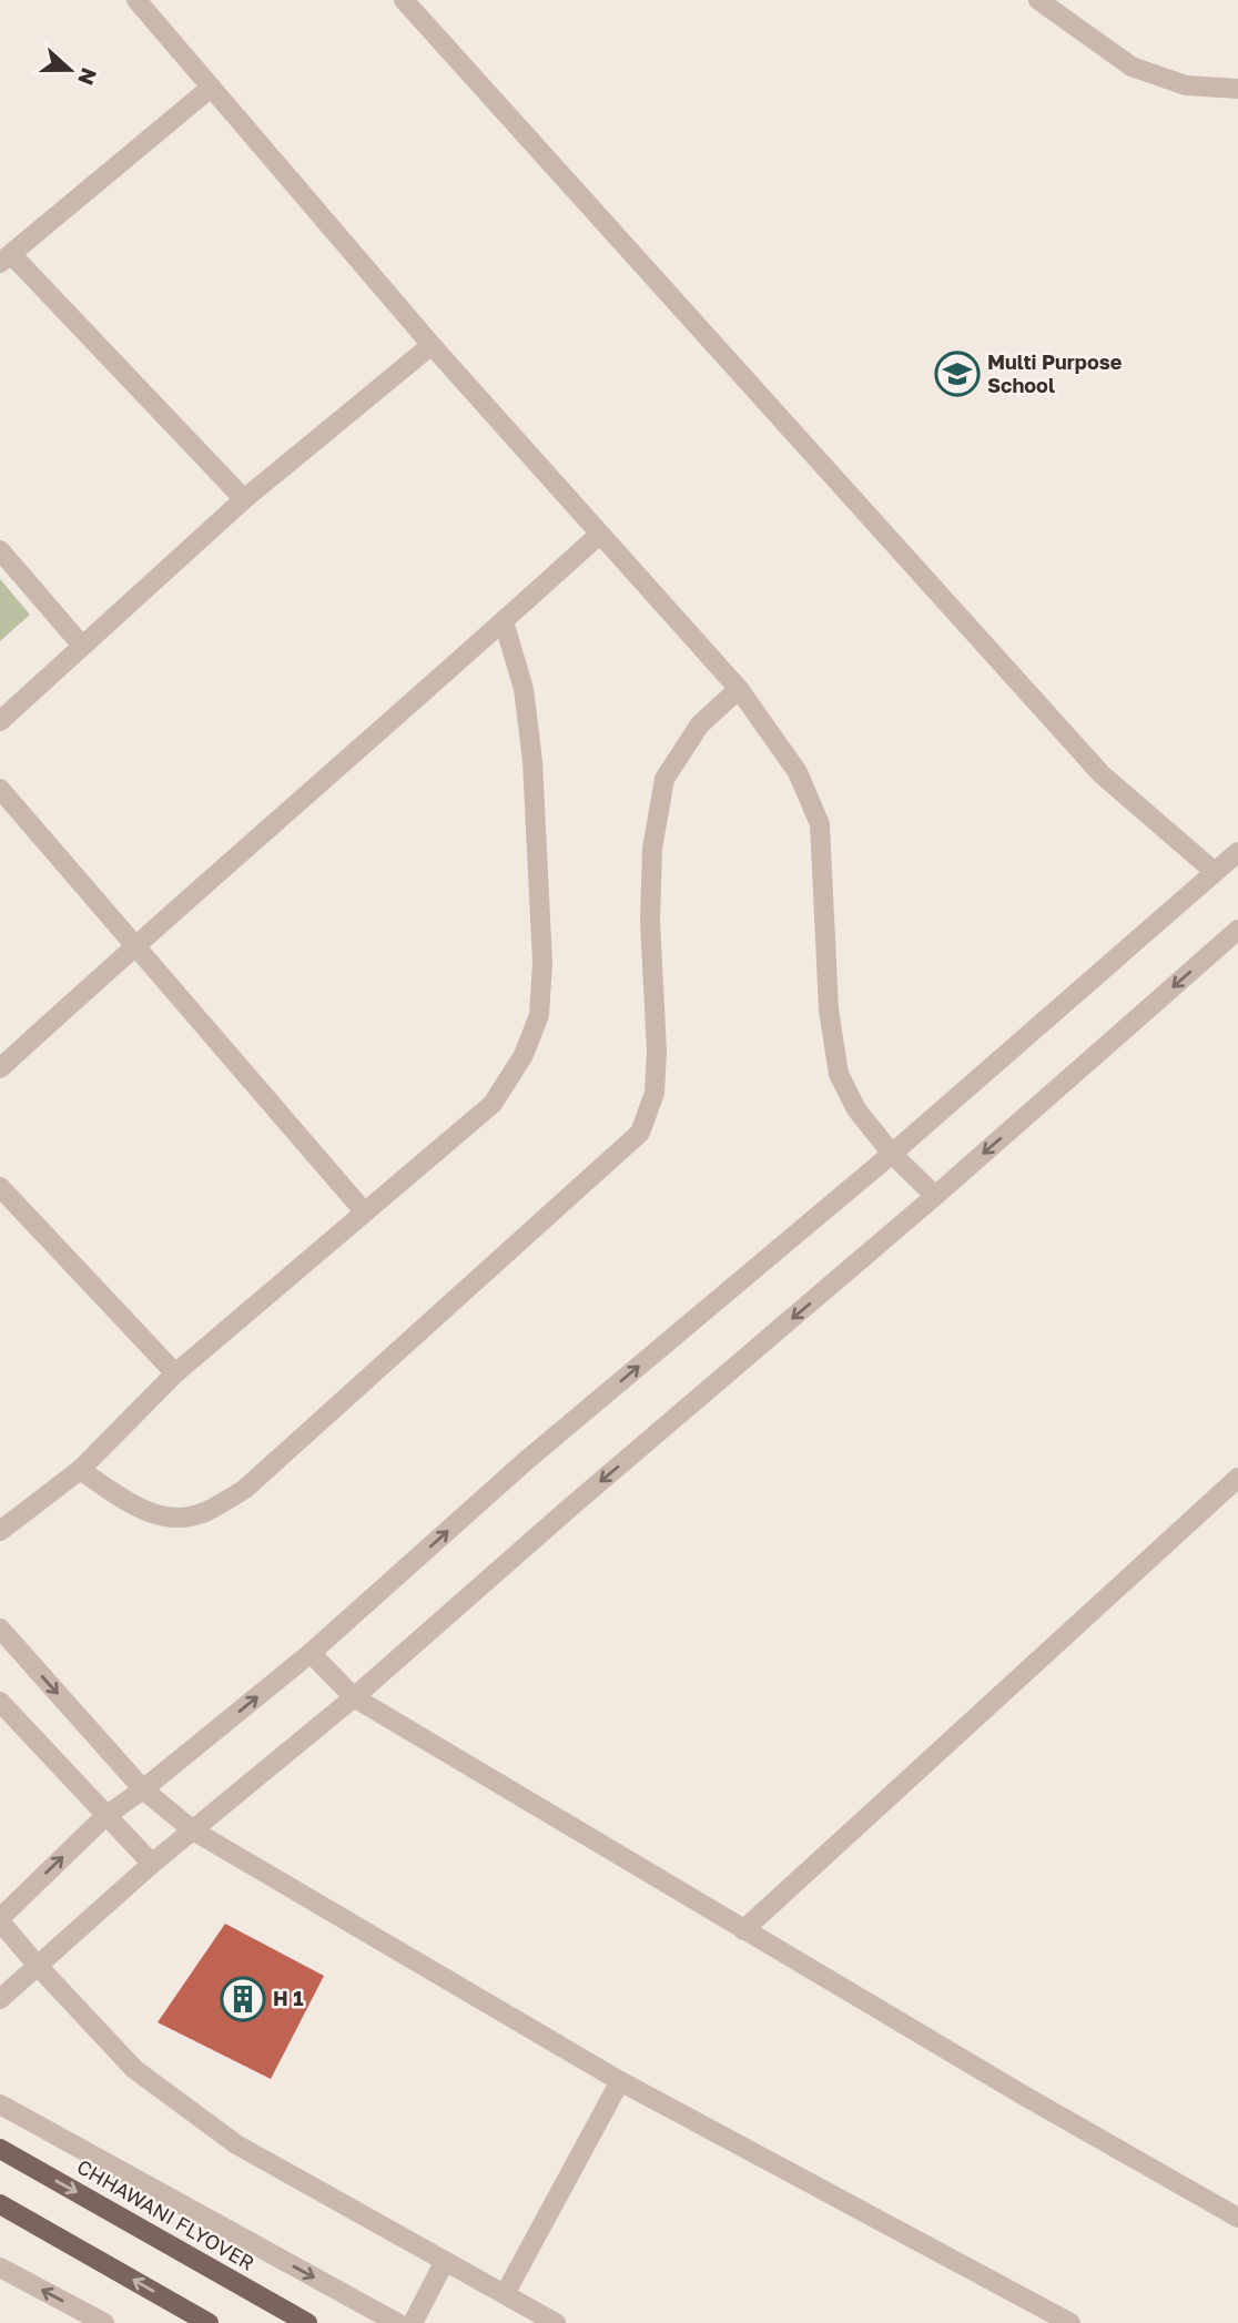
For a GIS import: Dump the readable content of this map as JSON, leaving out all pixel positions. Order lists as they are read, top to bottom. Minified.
{"streets":{"main road":["CHHAWANI FLYOVER"]},"places":{"school or university":["Multi Purpose School"],"building":["H 1"]},"north":"right"}
